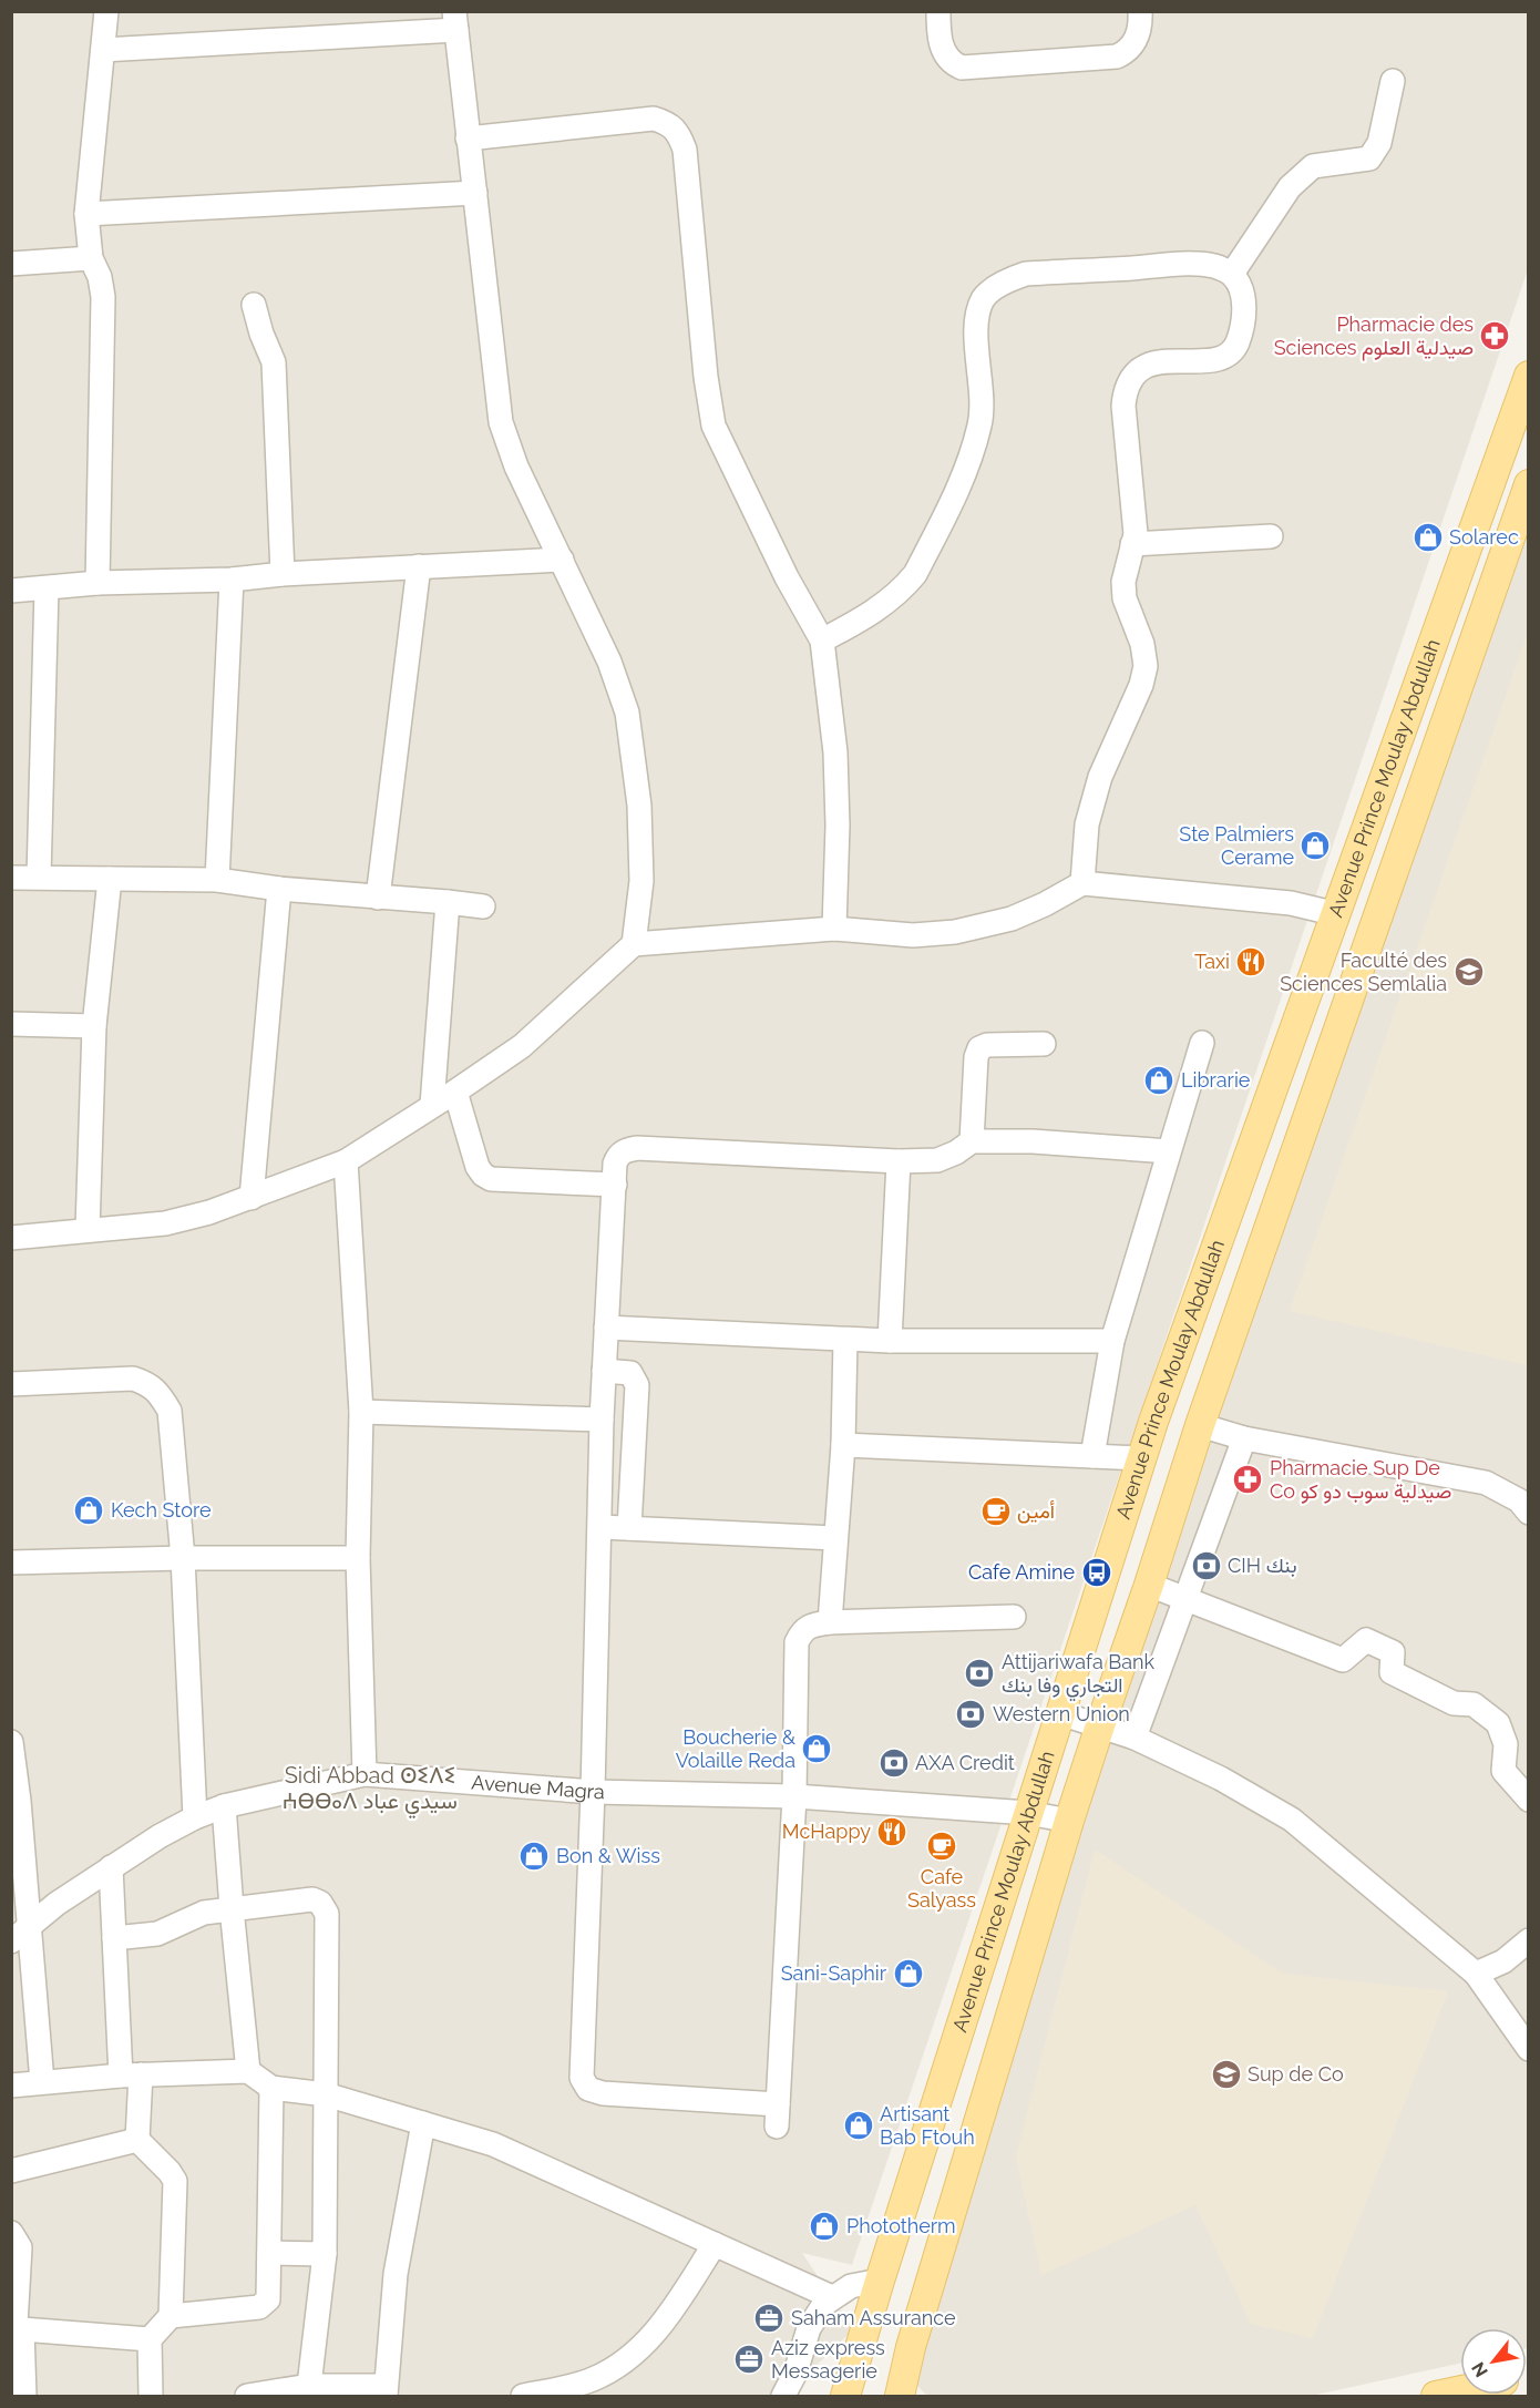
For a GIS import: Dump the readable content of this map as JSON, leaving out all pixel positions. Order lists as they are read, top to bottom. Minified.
{"streets":{"main road":["Avenue Prince Moulay Abdullah"],"street":["Avenue Magra"]},"crossings":[["Avenue Prince Moulay Abdullah","Avenue Magra"]],"districts":["Sidi Abbad ⵙⵉⴷⵉ ⵄⴱⴱⴰⴷ سيدي عباد"],"places":{"pharmacy":["Pharmacie des Sciences صيدلية العلوم","Pharmacie Sup De Co صيدلية سوب دو كو"],"shop":["Solarec","Ste Palmiers Cerame","Librarie","Kech Store","Boucherie & Volaille Reda","Bon & Wiss","Sani-Saphir","Artisant Bab Ftouh","Phototherm"],"restaurant":["Taxi","McHappy"],"school or university":["Faculté des Sciences Semlalia","Sup de Co"],"cafe":["أمين","Cafe Salyass"],"bank":["CIH بنك","Attijariwafa Bank التجاري وفا بنك","Western Union","AXA Credit"],"bus stop":["Cafe Amine"],"office":["Saham Assurance","Aziz express Messagerie"]},"north":"bottom left"}
